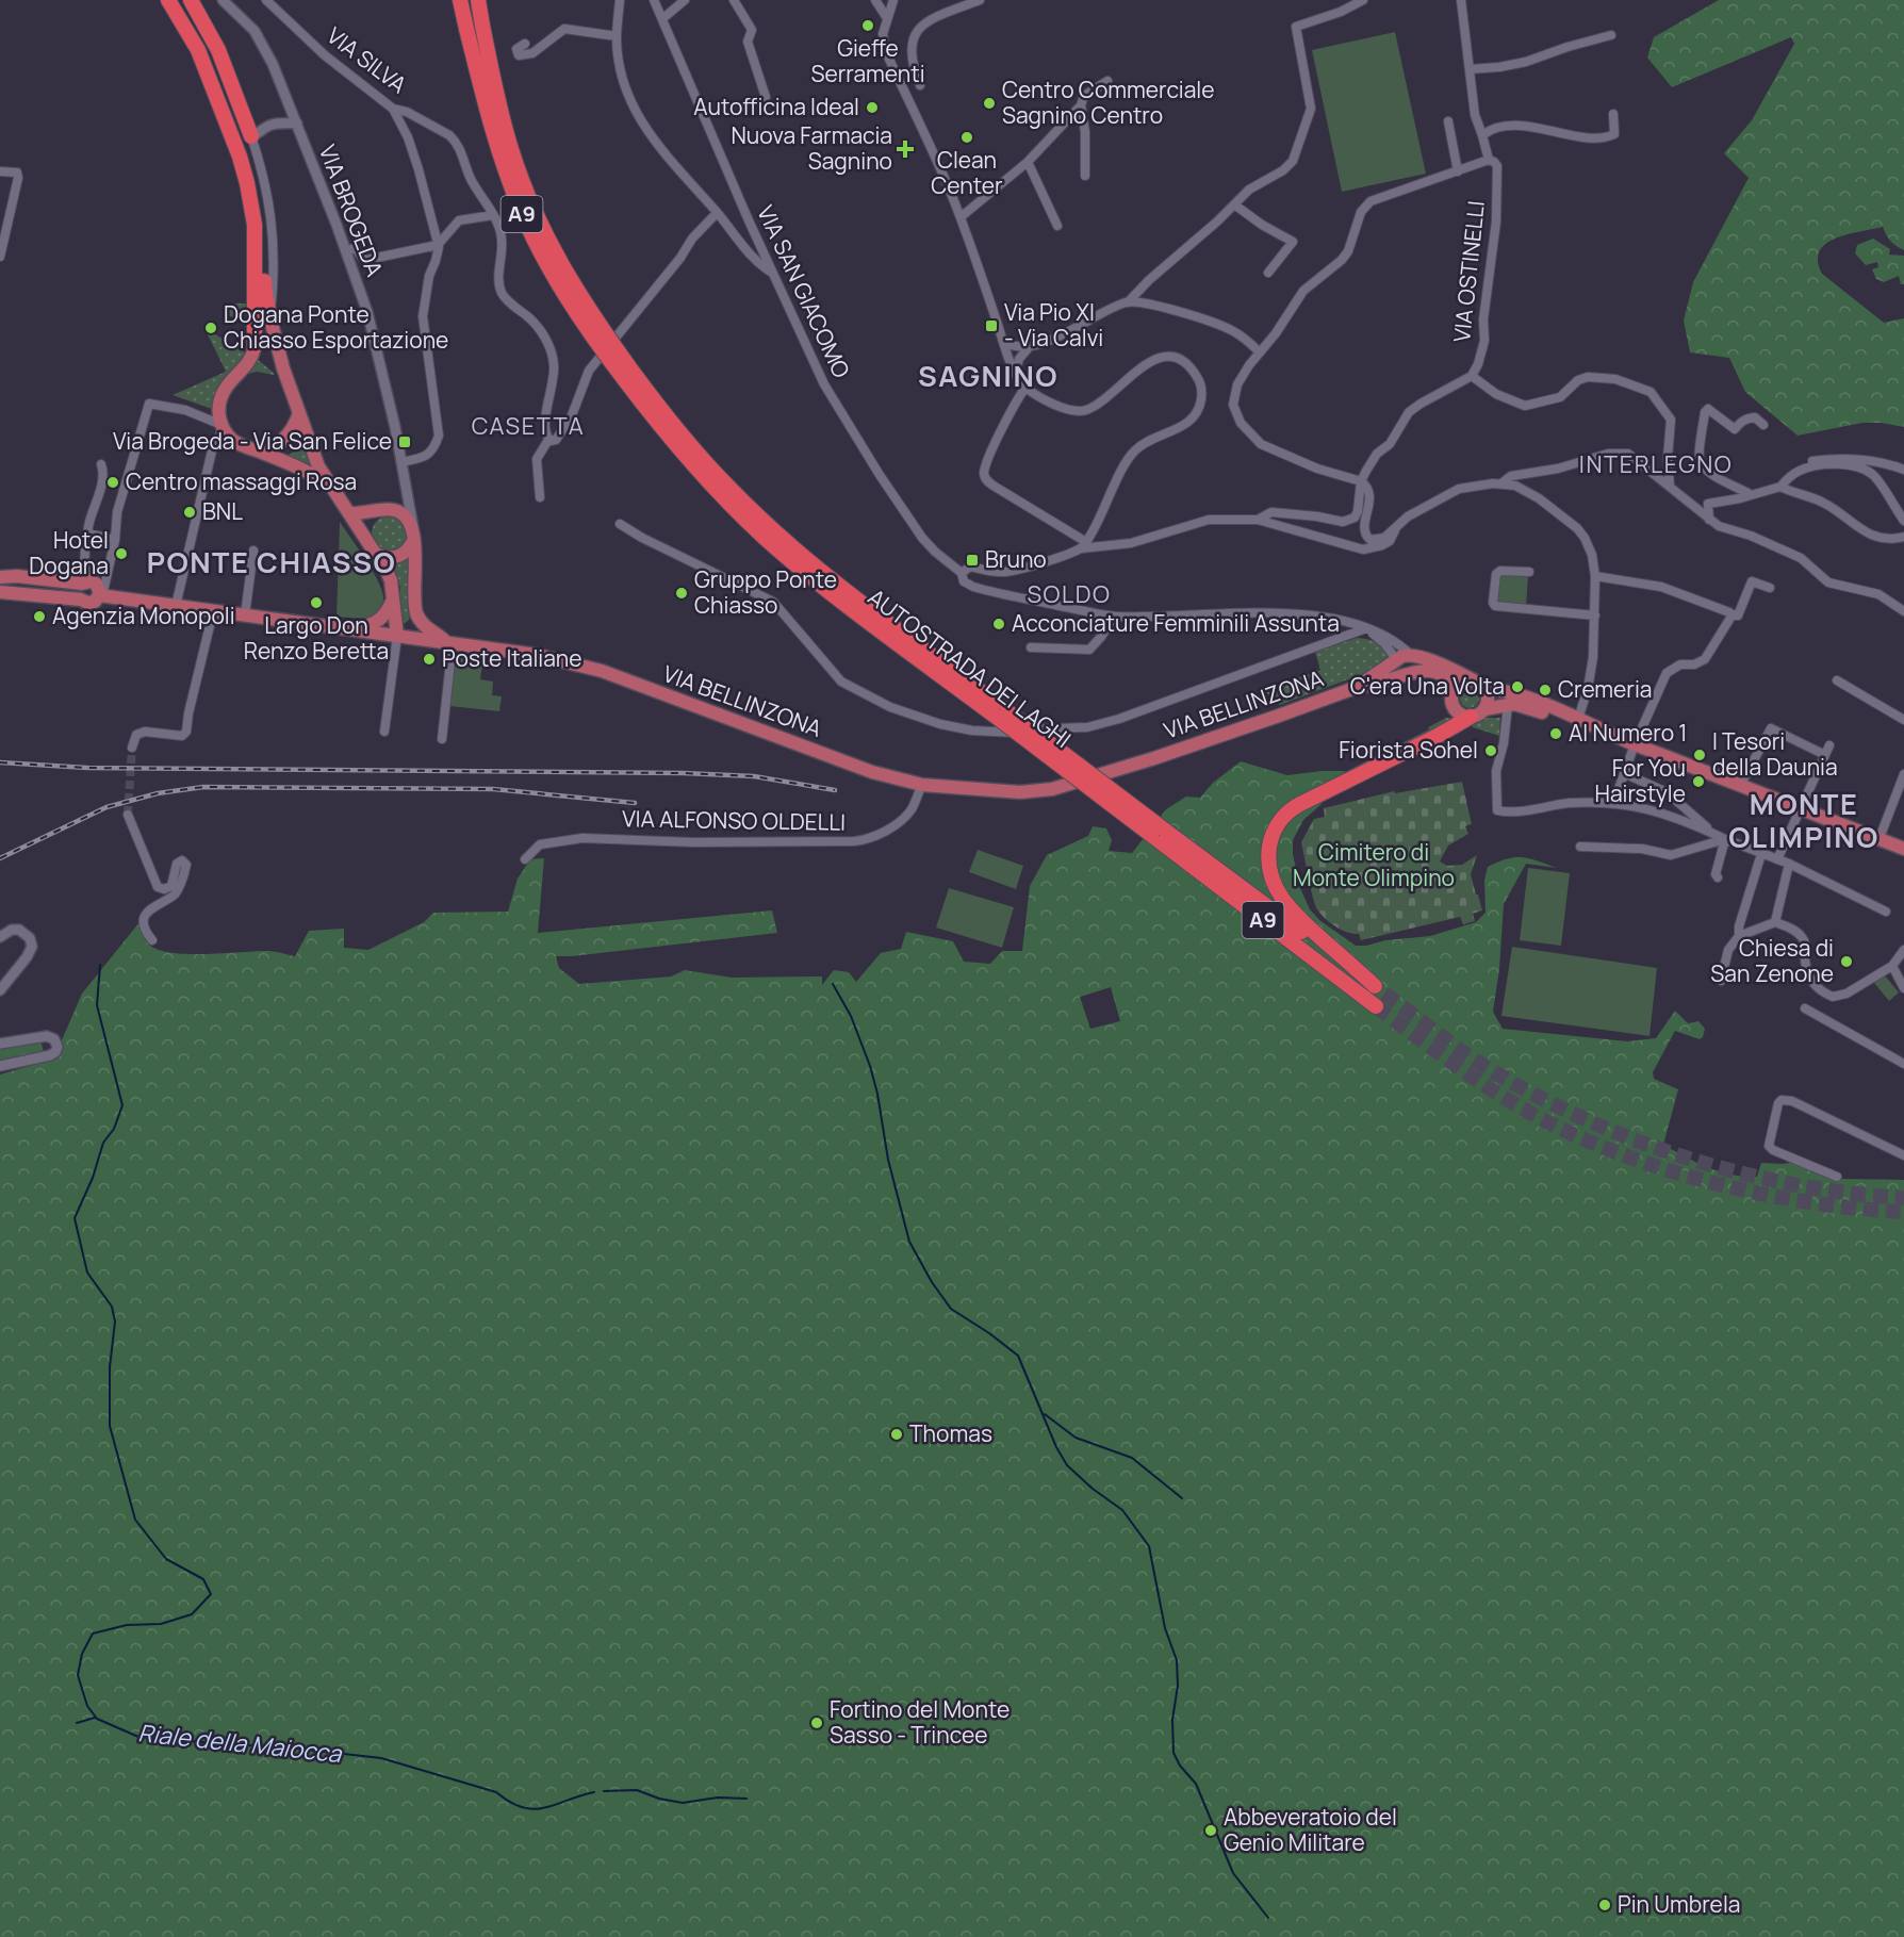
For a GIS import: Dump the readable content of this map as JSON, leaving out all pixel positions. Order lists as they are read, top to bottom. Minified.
{"streets":{"highway":["A9","AUTOSTRADA DEI LAGHI"],"main road":["VIA BELLINZONA"],"street":["VIA SILVA","VIA BROGEDA","VIA OSTINELLI","VIA SAN GIACOMO","VIA ALFONSO OLDELLI"]},"crossings":[["VIA SAN GIACOMO","VIA BELLINZONA"],["AUTOSTRADA DEI LAGHI","VIA BELLINZONA"],["VIA BELLINZONA","VIA ALFONSO OLDELLI"]],"districts":["SAGNINO","CASETTA","INTERLEGNO","PONTE CHIASSO","SOLDO","MONTE OLIMPINO"],"water":["Riale della Maiocca"],"parks":["Cimitero di Monte Olimpino"],"places":{"other":["Gieffe Serramenti","Centro Commerciale Sagnino Centro","Autofficina Ideal","Clean Center","Dogana Ponte Chiasso Esportazione","Centro massaggi Rosa","BNL","Hotel Dogana","Gruppo Ponte Chiasso","Largo Don Renzo Beretta","Agenzia Monopoli","Acconciature Femminili Assunta","Poste Italiane","C'era Una Volta","Cremeria","Al Numero 1","Fiorista Sohel","I Tesori della Daunia","For You Hairstyle","Chiesa di San Zenone","Thomas","Fortino del Monte Sasso - Trincee","Abbeveratoio del Genio Militare","Pin Umbrela"],"health":["Nuova Farmacia Sagnino"],"transit":["Via Pio XI - Via Calvi","Via Brogeda - Via San Felice","Bruno"]}}
